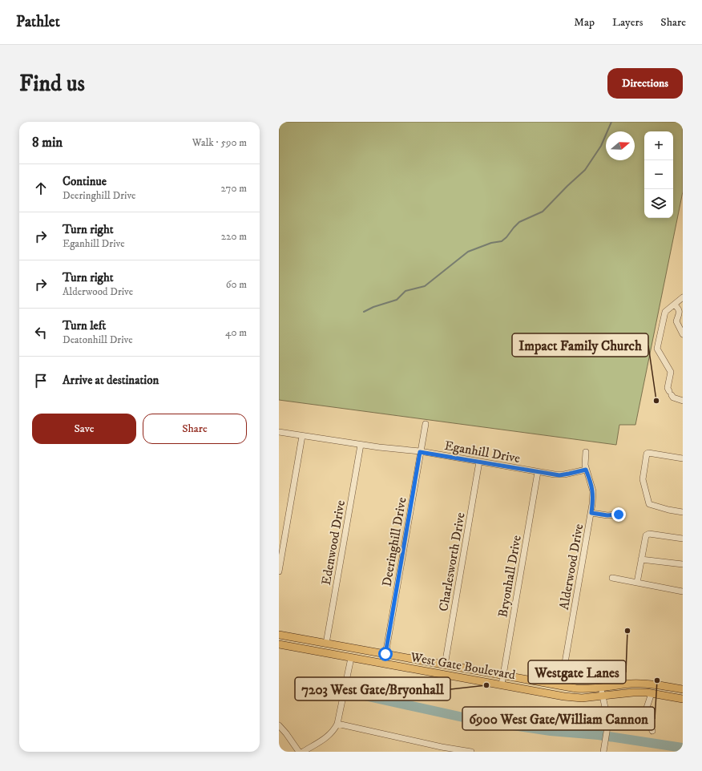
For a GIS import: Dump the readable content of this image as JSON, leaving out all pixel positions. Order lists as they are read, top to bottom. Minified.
{"streets":{"main road":["West Gate Boulevard"],"street":["Eganhill Drive","Deeringhill Drive","Edenwood Drive","Charlesworth Drive","Alderwood Drive","Bryonhall Drive"]},"crossings":[["Eganhill Drive","Deeringhill Drive"],["Eganhill Drive","Edenwood Drive"],["Eganhill Drive","Charlesworth Drive"],["Eganhill Drive","Alderwood Drive"],["Eganhill Drive","Bryonhall Drive"],["Deeringhill Drive","West Gate Boulevard"],["Edenwood Drive","West Gate Boulevard"],["Charlesworth Drive","West Gate Boulevard"],["Alderwood Drive","West Gate Boulevard"],["Bryonhall Drive","West Gate Boulevard"]],"places":["Impact Family Church","Westgate Lanes","6900 West Gate/William Cannon","7203 West Gate/Bryonhall"],"north":"right","page":{"header":"Pathlet","nav":["Map","Layers","Share"],"buttons":["Directions",["Save","Share"]],"title":"Find us","heading":["8 min","Walk · 590 m"],"map_buttons":["+","−"],"list":[["Continue","Deeringhill Drive","270 m"],["Turn right","Eganhill Drive","220 m"],["Turn right","Alderwood Drive","60 m"],["Turn left","Deatonhill Drive","40 m"],"Arrive at destination"]}}
